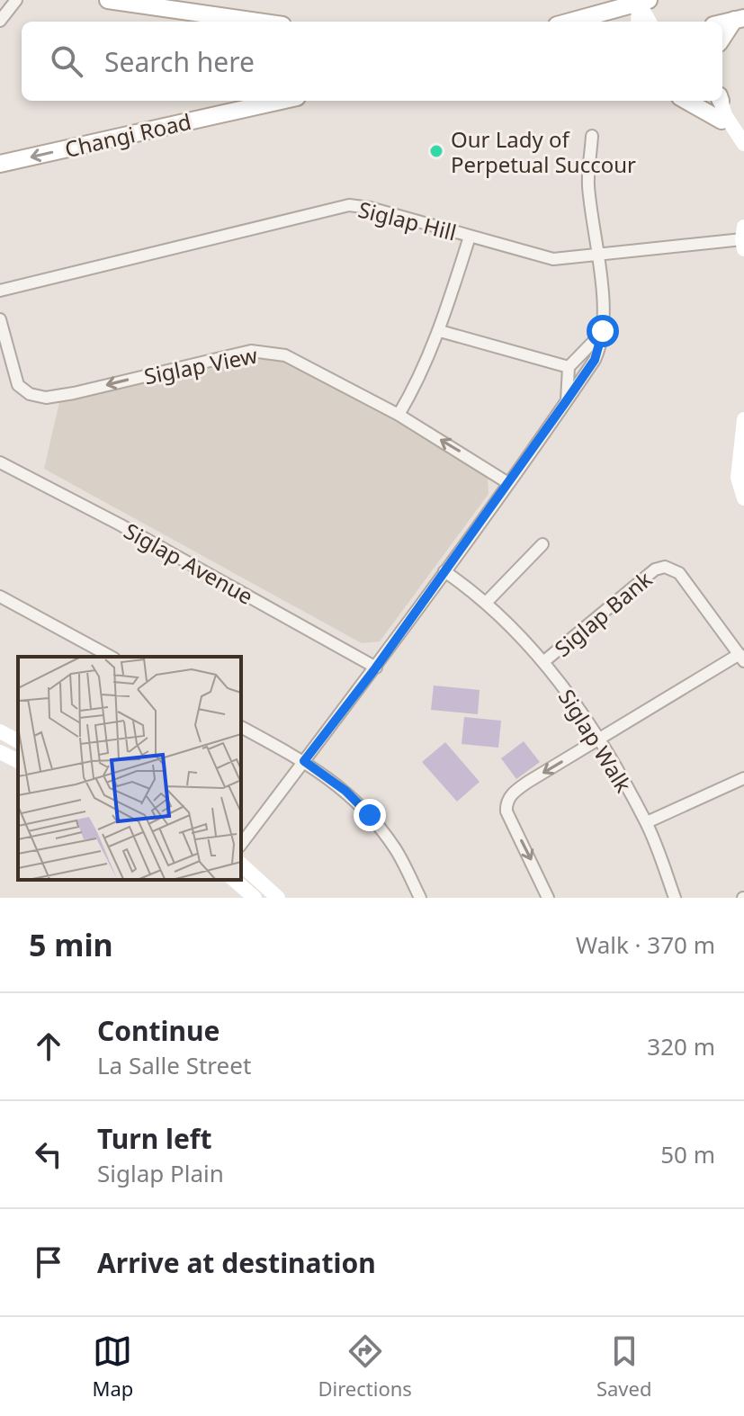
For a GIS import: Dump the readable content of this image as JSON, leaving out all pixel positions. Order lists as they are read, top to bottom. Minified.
{"streets":{"main road":["Changi Road"],"street":["Siglap Hill","Siglap View","Siglap Avenue","Siglap Bank","Siglap Walk"]},"crossings":[["Siglap Bank","Siglap Walk"]],"one_way":["Siglap View"],"places":["Our Lady of Perpetual Succour"],"page":{"search":"Search here","heading":["5 min","Walk · 370 m"],"list":[["Continue","La Salle Street","320 m"],["Turn left","Siglap Plain","50 m"],"Arrive at destination"],"nav":["Map","Directions","Saved"]}}
